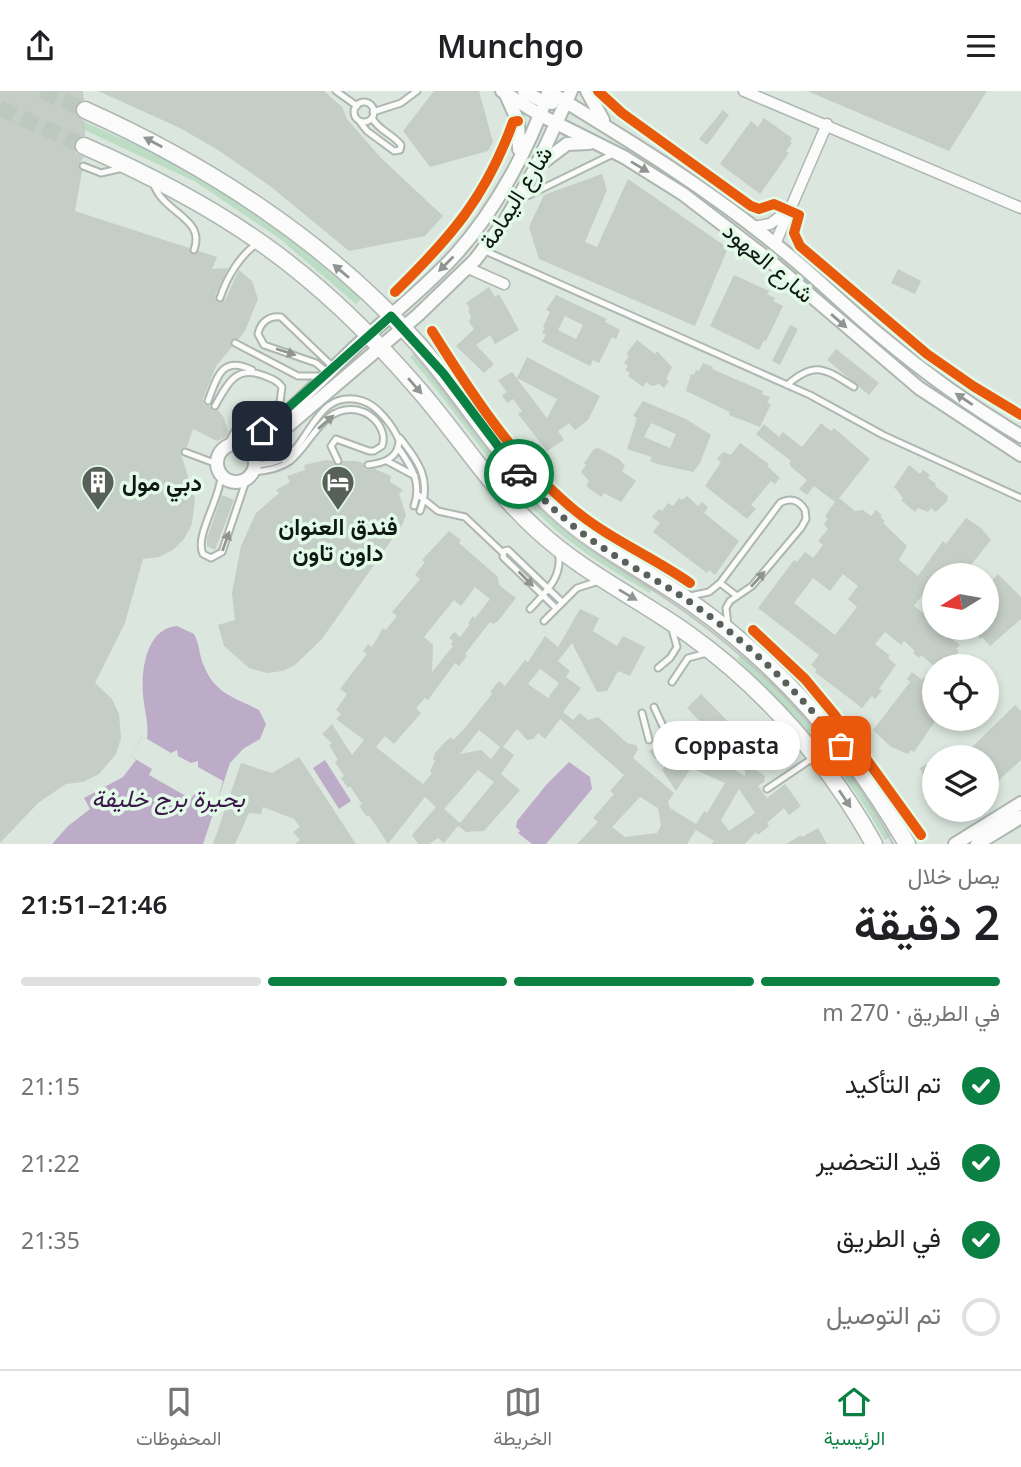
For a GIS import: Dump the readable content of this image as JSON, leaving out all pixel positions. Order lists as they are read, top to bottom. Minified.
{"streets":{"street":["شارع اليمامة","شارع العهود"]},"crossings":[["شارع اليمامة","شارع العهود"]],"water":["بحيرة برج خليفة"],"places":{"building":["دبي مول"],"hotel":["فندق العنوان داون تاون"],"other":["Coppasta"]},"north":"left","page":{"header":"Munchgo","bubble":"Coppasta","heading":["2 دقيقة","يصل خلال","21:46–21:51"],"bar":"في الطريق · 270 m","list":[["تم التأكيد","21:15"],["قيد التحضير","21:22"],["في الطريق","21:35"],"تم التوصيل"],"tabs":["الرئيسية","الخريطة","المحفوظات"]}}
